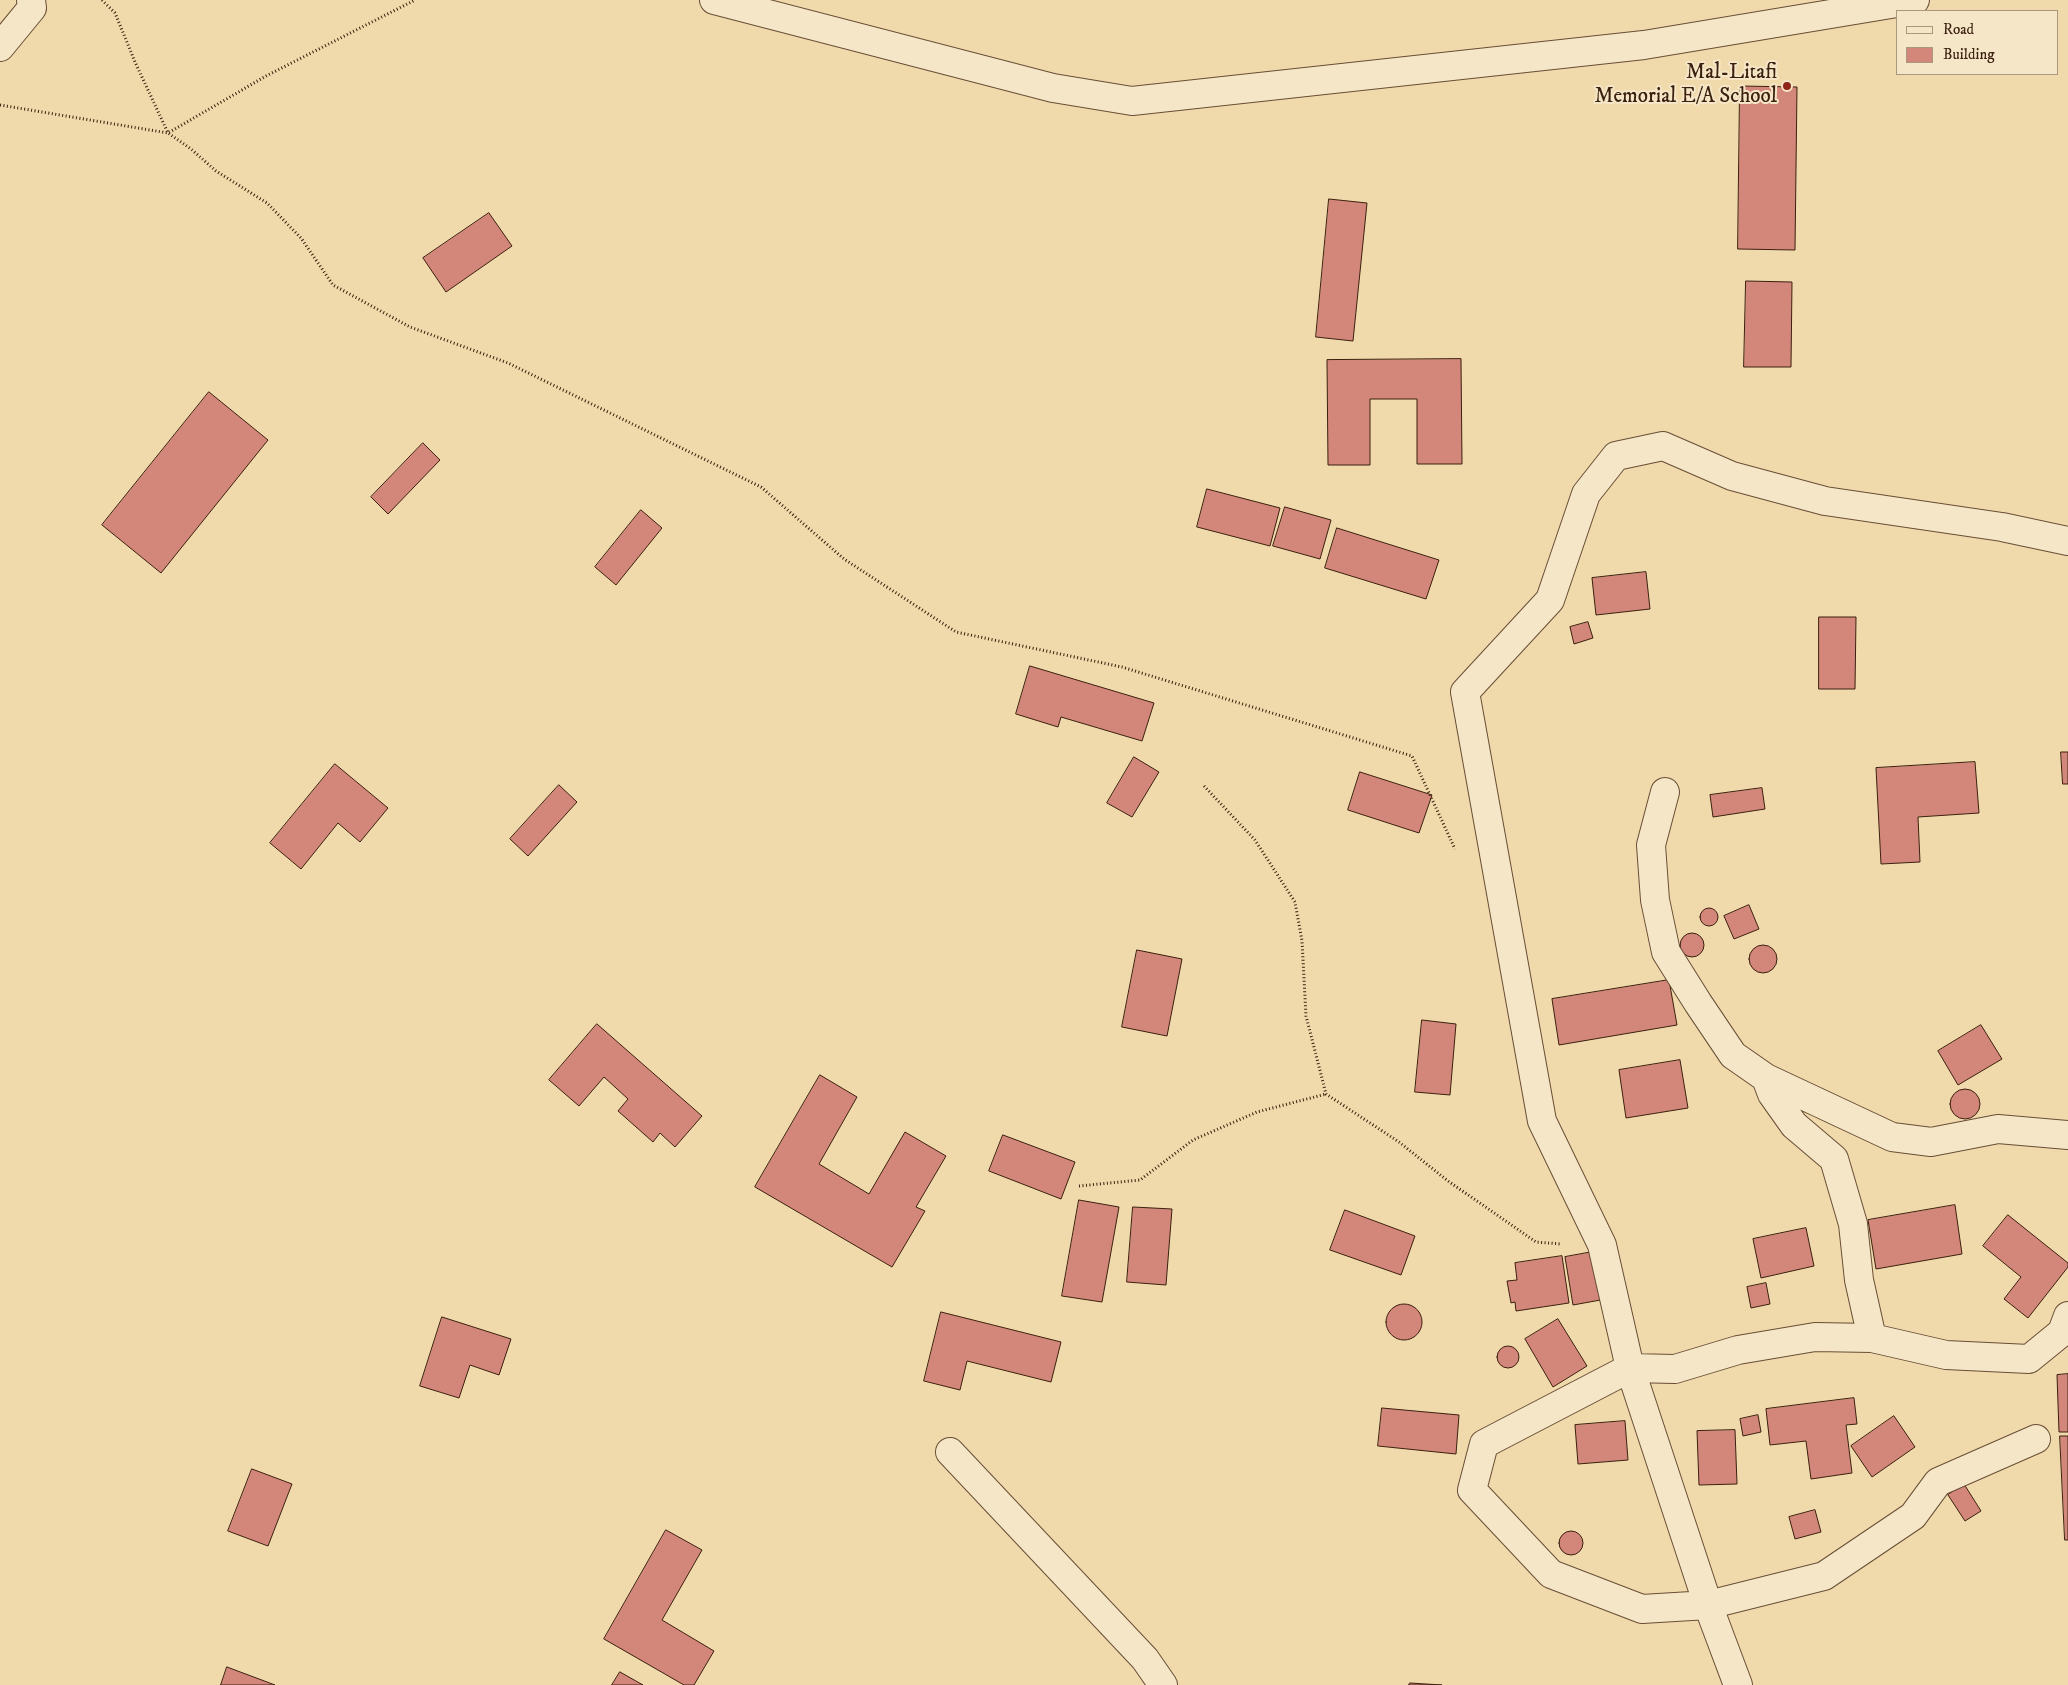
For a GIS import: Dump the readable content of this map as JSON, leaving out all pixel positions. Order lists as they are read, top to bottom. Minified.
{"places":["Mal-Litafi Memorial E/A School"],"legend":["Road","Building"]}
